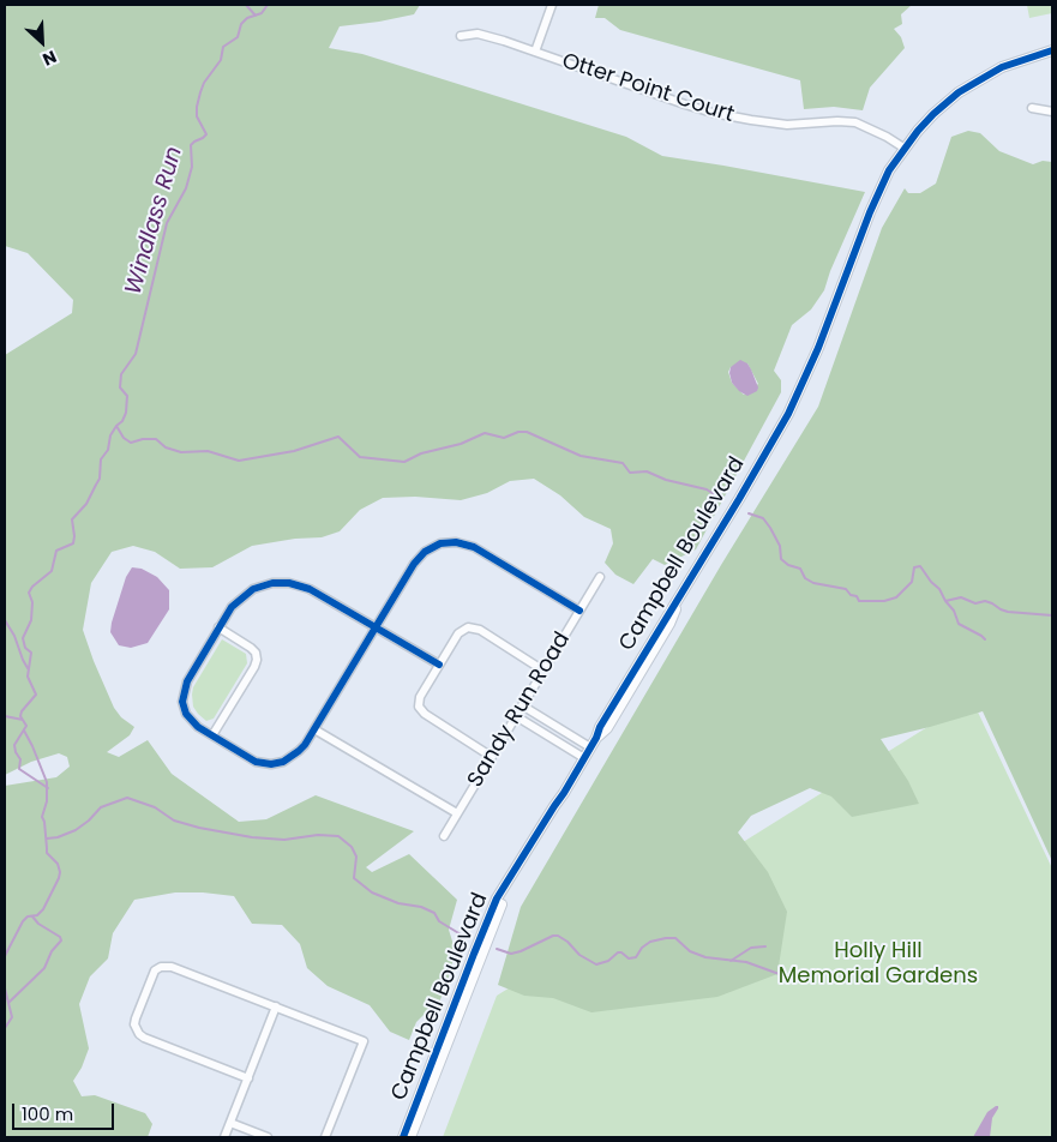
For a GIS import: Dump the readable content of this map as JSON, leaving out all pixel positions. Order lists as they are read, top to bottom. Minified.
{"streets":{"street":["Otter Point Court","Campbell Boulevard","Sandy Run Road"]},"crossings":[["Otter Point Court","Campbell Boulevard"]],"water":["Windlass Run"],"parks":["Holly Hill Memorial Gardens"],"scale_bar":"100 m","north":"bottom right"}
